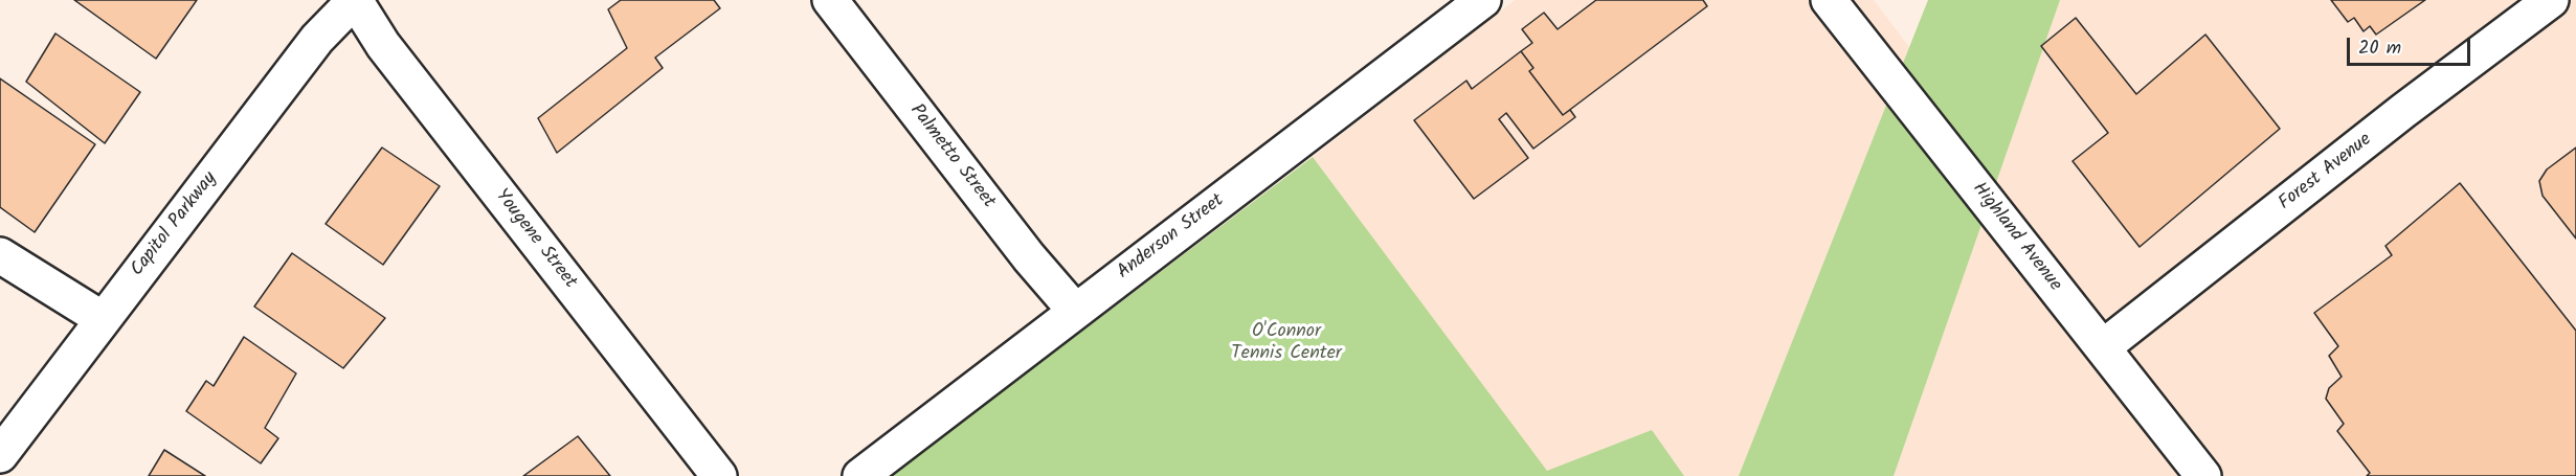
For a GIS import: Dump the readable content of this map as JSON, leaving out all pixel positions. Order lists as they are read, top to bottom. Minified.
{"streets":{"street":["Palmetto Street","Forest Avenue","Capitol Parkway","Anderson Street","Highland Avenue","Yougene Street"]},"crossings":[["Palmetto Street","Anderson Street"],["Forest Avenue","Highland Avenue"],["Capitol Parkway","Yougene Street"]],"parks":["O'Connor Tennis Center"],"scale_bar":"20 m"}
